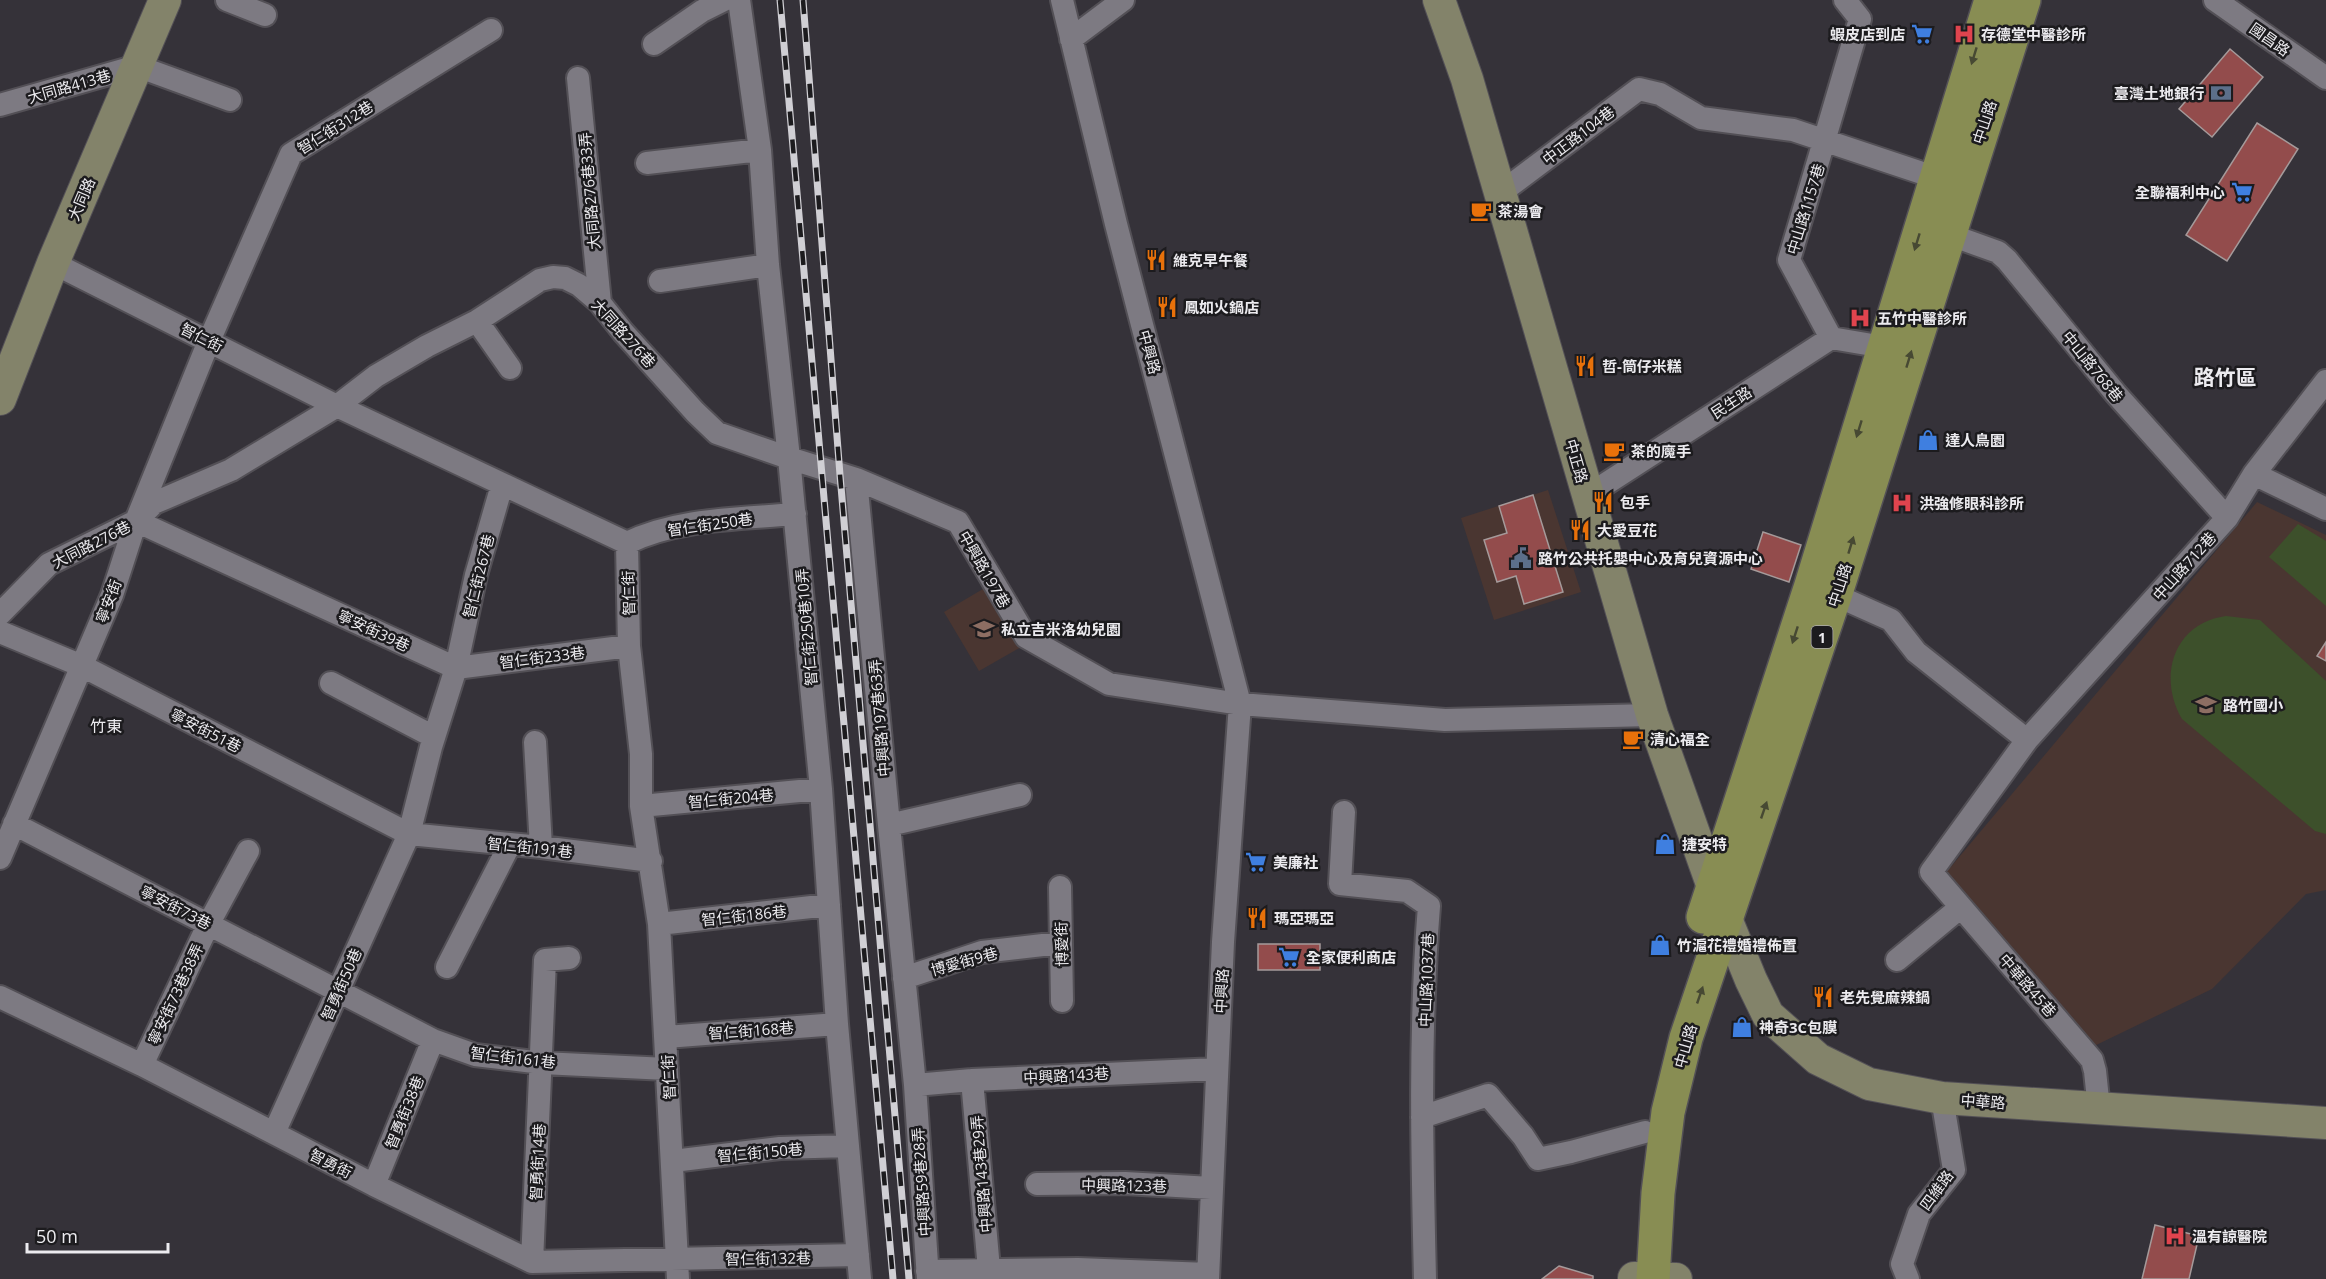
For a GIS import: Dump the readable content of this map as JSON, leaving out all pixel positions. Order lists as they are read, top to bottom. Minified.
{"streets":{"main road":["中山路","1"],"street":["國昌路","大同路413巷","智仁街312巷","中正路104巷","大同路276巷33弄","大同路","中山路1157巷","大同路276巷","智仁街","中興路","中山路768巷","民生路","中正路","智仁街250巷","中山路712巷","中興路197巷","智仁街267巷","寧安街","智仁街250巷10弄","寧安街39巷","智仁街233巷","中興路197巷63弄","寧安街51巷","智仁街204巷","智仁街191巷","寧安街73巷","智仁街186巷","博愛街","博愛街9巷","中山路1037巷","智勇街50巷","中華路45巷","寧安街73巷38弄","智仁街168巷","智仁街161巷","中興路143巷","中華路","智勇街38巷","智仁街150巷","智勇街14巷","智勇街","中興路143巷29弄","中興路59巷28弄","中興路123巷","四維路","智仁街132巷"]},"crossings":[["大同路413巷","大同路"],["中山路","中山路768巷"],["中山路","中正路"],["中山路","中華路"],["智仁街312巷","智仁街"],["智仁街312巷","寧安街"],["中正路104巷","中山路1157巷"],["中正路104巷","中正路"],["大同路276巷33弄","大同路276巷"],["大同路","智仁街"],["中山路1157巷","民生路"],["大同路276巷","智仁街"],["大同路276巷","中興路197巷"],["大同路276巷","寧安街"],["大同路276巷","智仁街250巷10弄"],["大同路276巷","寧安街39巷"],["智仁街","智仁街250巷"],["智仁街","智仁街267巷"],["智仁街","寧安街"],["智仁街","智仁街233巷"],["智仁街","智仁街204巷"],["智仁街","智仁街191巷"],["智仁街","智仁街186巷"],["智仁街","智仁街168巷"],["智仁街","智仁街161巷"],["智仁街","智仁街150巷"],["智仁街","智勇街"],["智仁街","智仁街132巷"],["中興路","中興路197巷"],["中興路","中興路143巷"],["中興路","中興路123巷"],["中山路768巷","中山路712巷"],["民生路","中正路"],["中正路","中華路"],["智仁街250巷","智仁街250巷10弄"],["中山路712巷","中華路45巷"],["中興路197巷","智仁街250巷10弄"],["中興路197巷","中興路197巷63弄"],["智仁街267巷","寧安街39巷"],["智仁街267巷","智仁街233巷"],["寧安街","寧安街39巷"],["寧安街","寧安街51巷"],["寧安街","寧安街73巷"],["智仁街250巷10弄","智仁街204巷"],["智仁街250巷10弄","智仁街186巷"],["智仁街250巷10弄","智仁街168巷"],["智仁街250巷10弄","智仁街150巷"],["智仁街250巷10弄","智仁街132巷"],["寧安街39巷","智仁街233巷"],["寧安街51巷","智仁街191巷"],["寧安街51巷","智勇街50巷"],["智仁街191巷","智勇街50巷"],["寧安街73巷","智勇街50巷"],["寧安街73巷","寧安街73巷38弄"],["寧安街73巷","智仁街161巷"],["博愛街","博愛街9巷"],["智勇街50巷","智仁街161巷"],["智勇街50巷","智勇街"],["中華路45巷","中華路"],["寧安街73巷38弄","智勇街"],["智仁街161巷","智勇街38巷"],["智仁街161巷","智勇街14巷"],["中興路143巷","中興路143巷29弄"],["中興路143巷","中興路59巷28弄"],["中華路","四維路"],["智勇街38巷","智勇街"],["智勇街14巷","智勇街"],["智勇街","智仁街132巷"]],"districts":["路竹區","竹東"],"places":{"supermarket":["蝦皮店到店","全聯福利中心","美廉社","全家便利商店"],"hospital":["存德堂中醫診所","五竹中醫診所","洪強修眼科診所","溫有諒醫院"],"bank":["臺灣土地銀行"],"cafe":["茶湯會","茶的魔手","清心福全"],"restaurant":["維克早午餐","鳳如火鍋店","哲-筒仔米糕","包手","大愛豆花","瑪亞瑪亞","老先覺麻辣鍋"],"shop":["達人鳥園","捷安特","竹滬花禮婚禮佈置","神奇3C包膜"],"public building":["路竹公共托嬰中心及育兒資源中心"],"school or university":["私立吉米洛幼兒園","路竹國小"]},"scale_bar":"50 m"}
